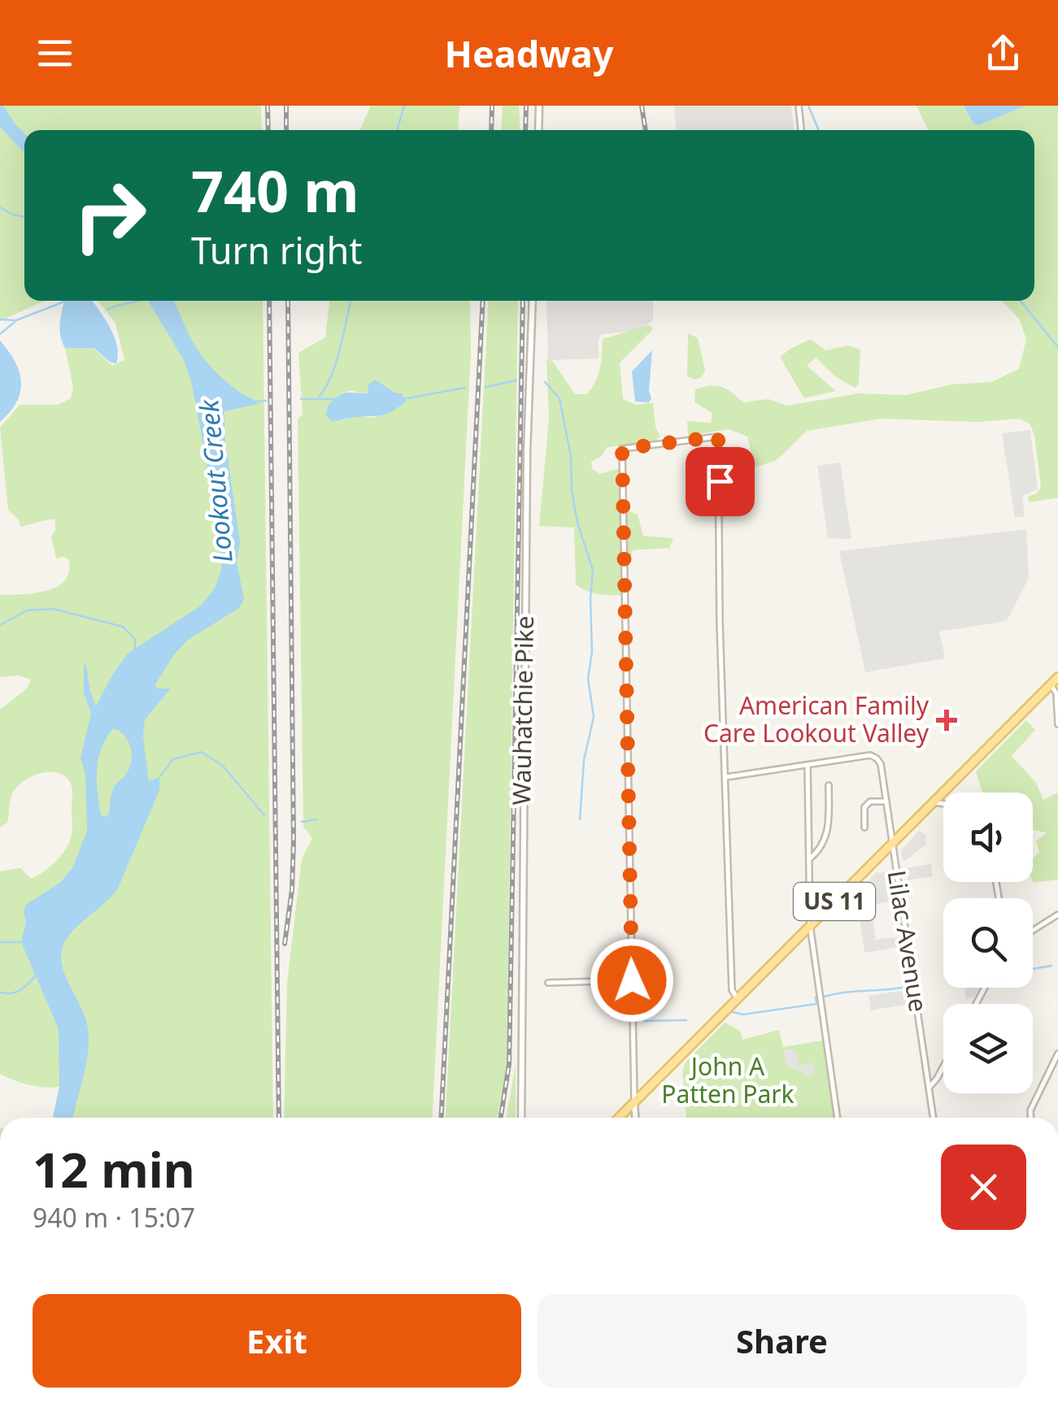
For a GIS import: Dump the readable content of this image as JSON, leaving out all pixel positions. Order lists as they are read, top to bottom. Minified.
{"streets":{"main road":["US 11"],"street":["Wauhatchie Pike","Lilac Avenue"]},"crossings":[["US 11","Lilac Avenue"]],"water":["Lookout Creek"],"parks":["John A Patten Park"],"places":{"health":["American Family Care Lookout Valley"]},"page":{"header":"Headway","turn":["740 m","Turn right"],"heading":["12 min","940 m · 15:07"],"buttons":["Exit","Share"]}}
